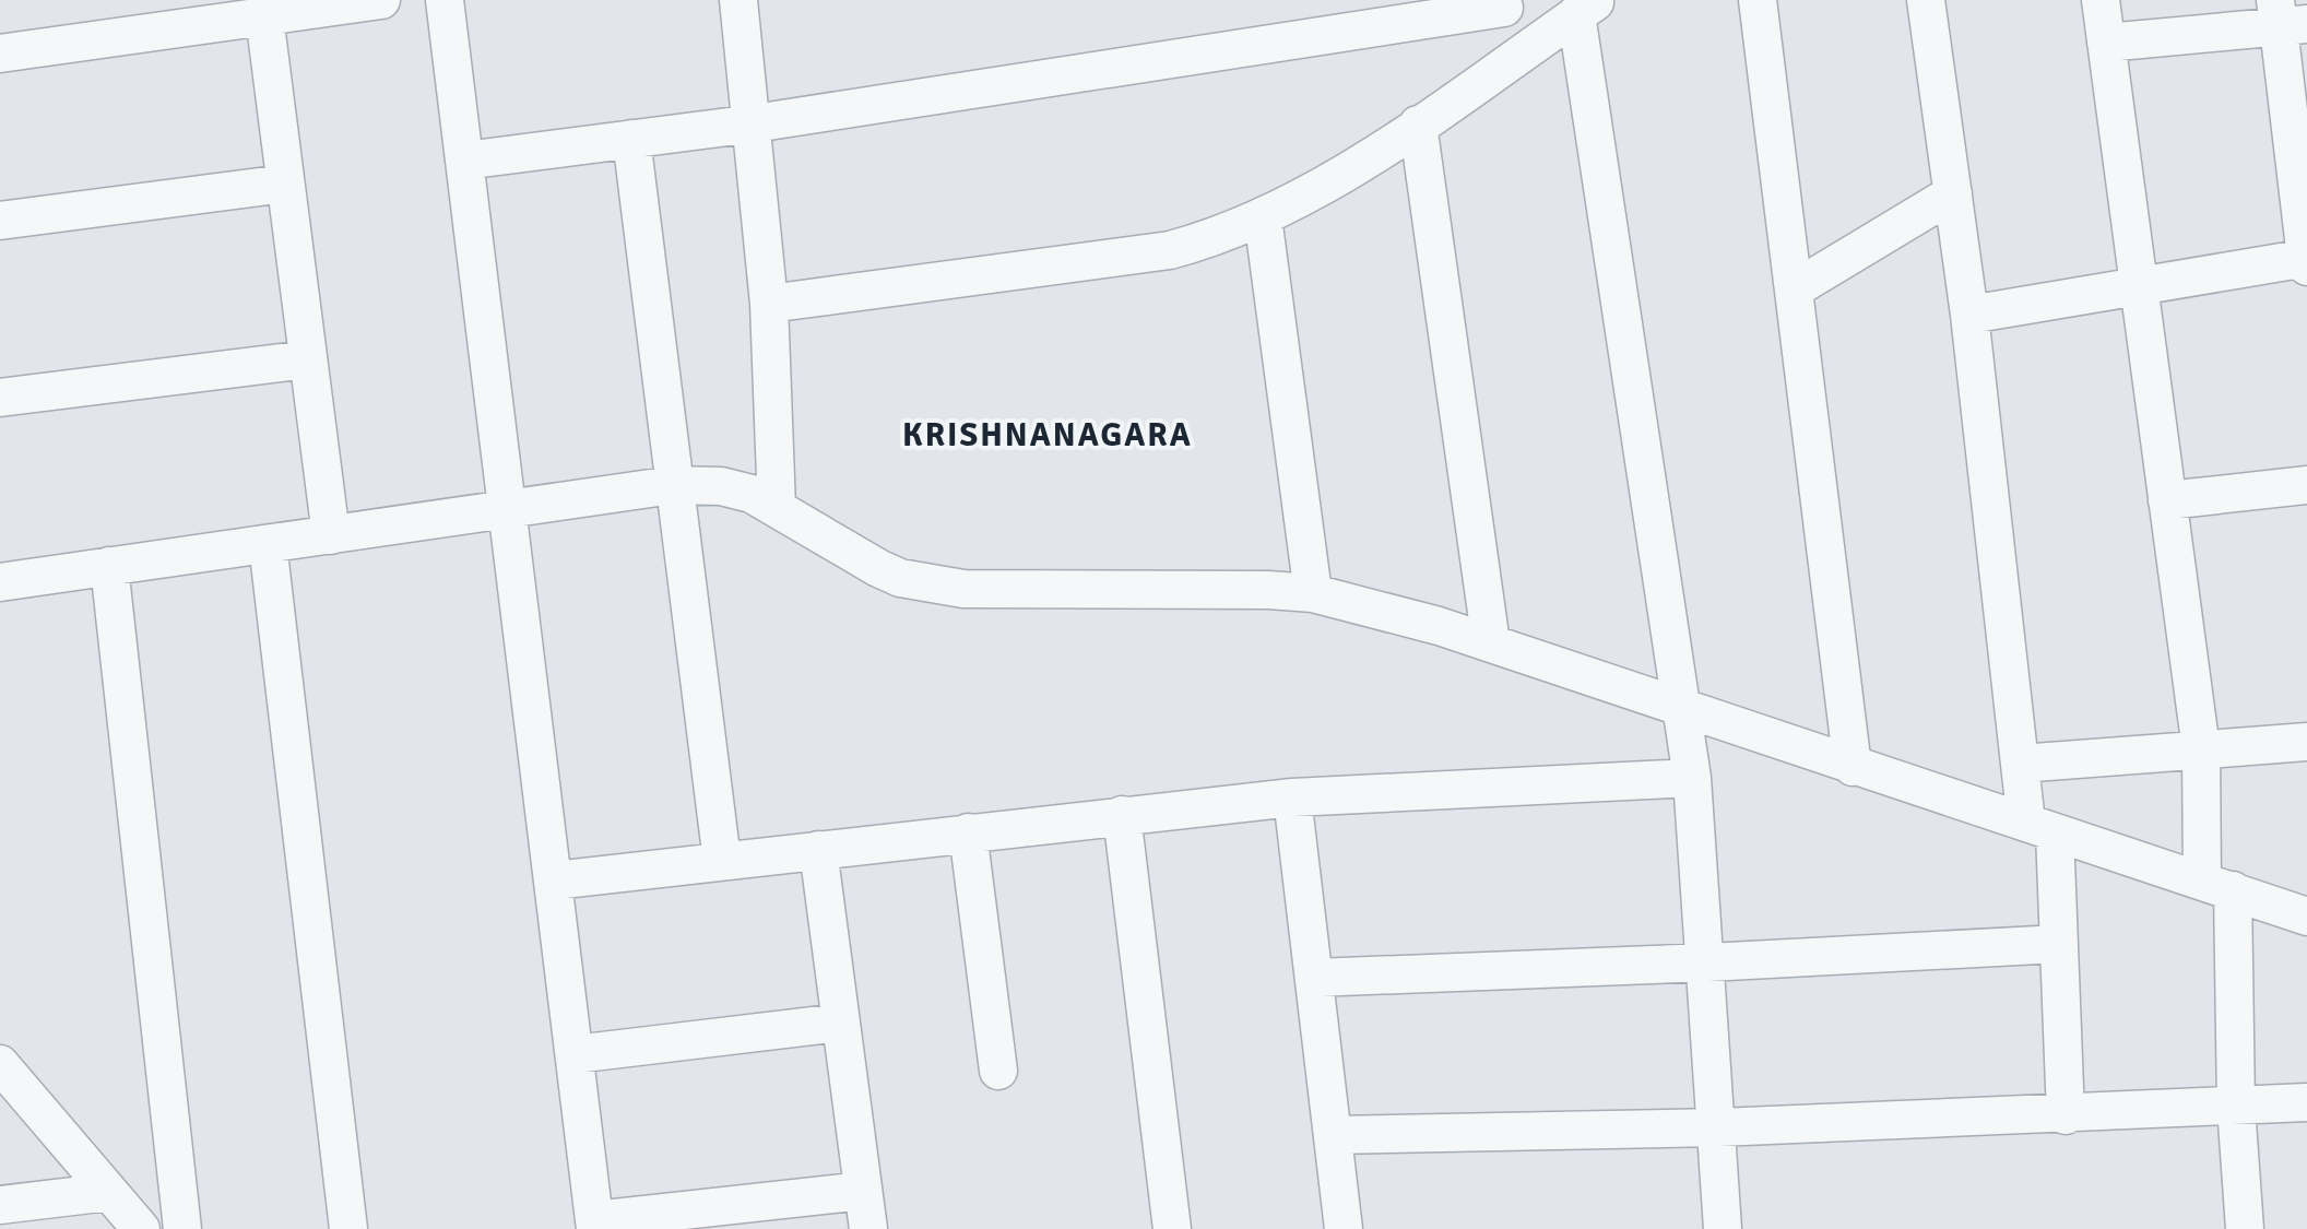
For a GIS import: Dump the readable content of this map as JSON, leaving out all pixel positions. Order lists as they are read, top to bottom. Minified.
{"districts":["KRISHNANAGARA"]}
